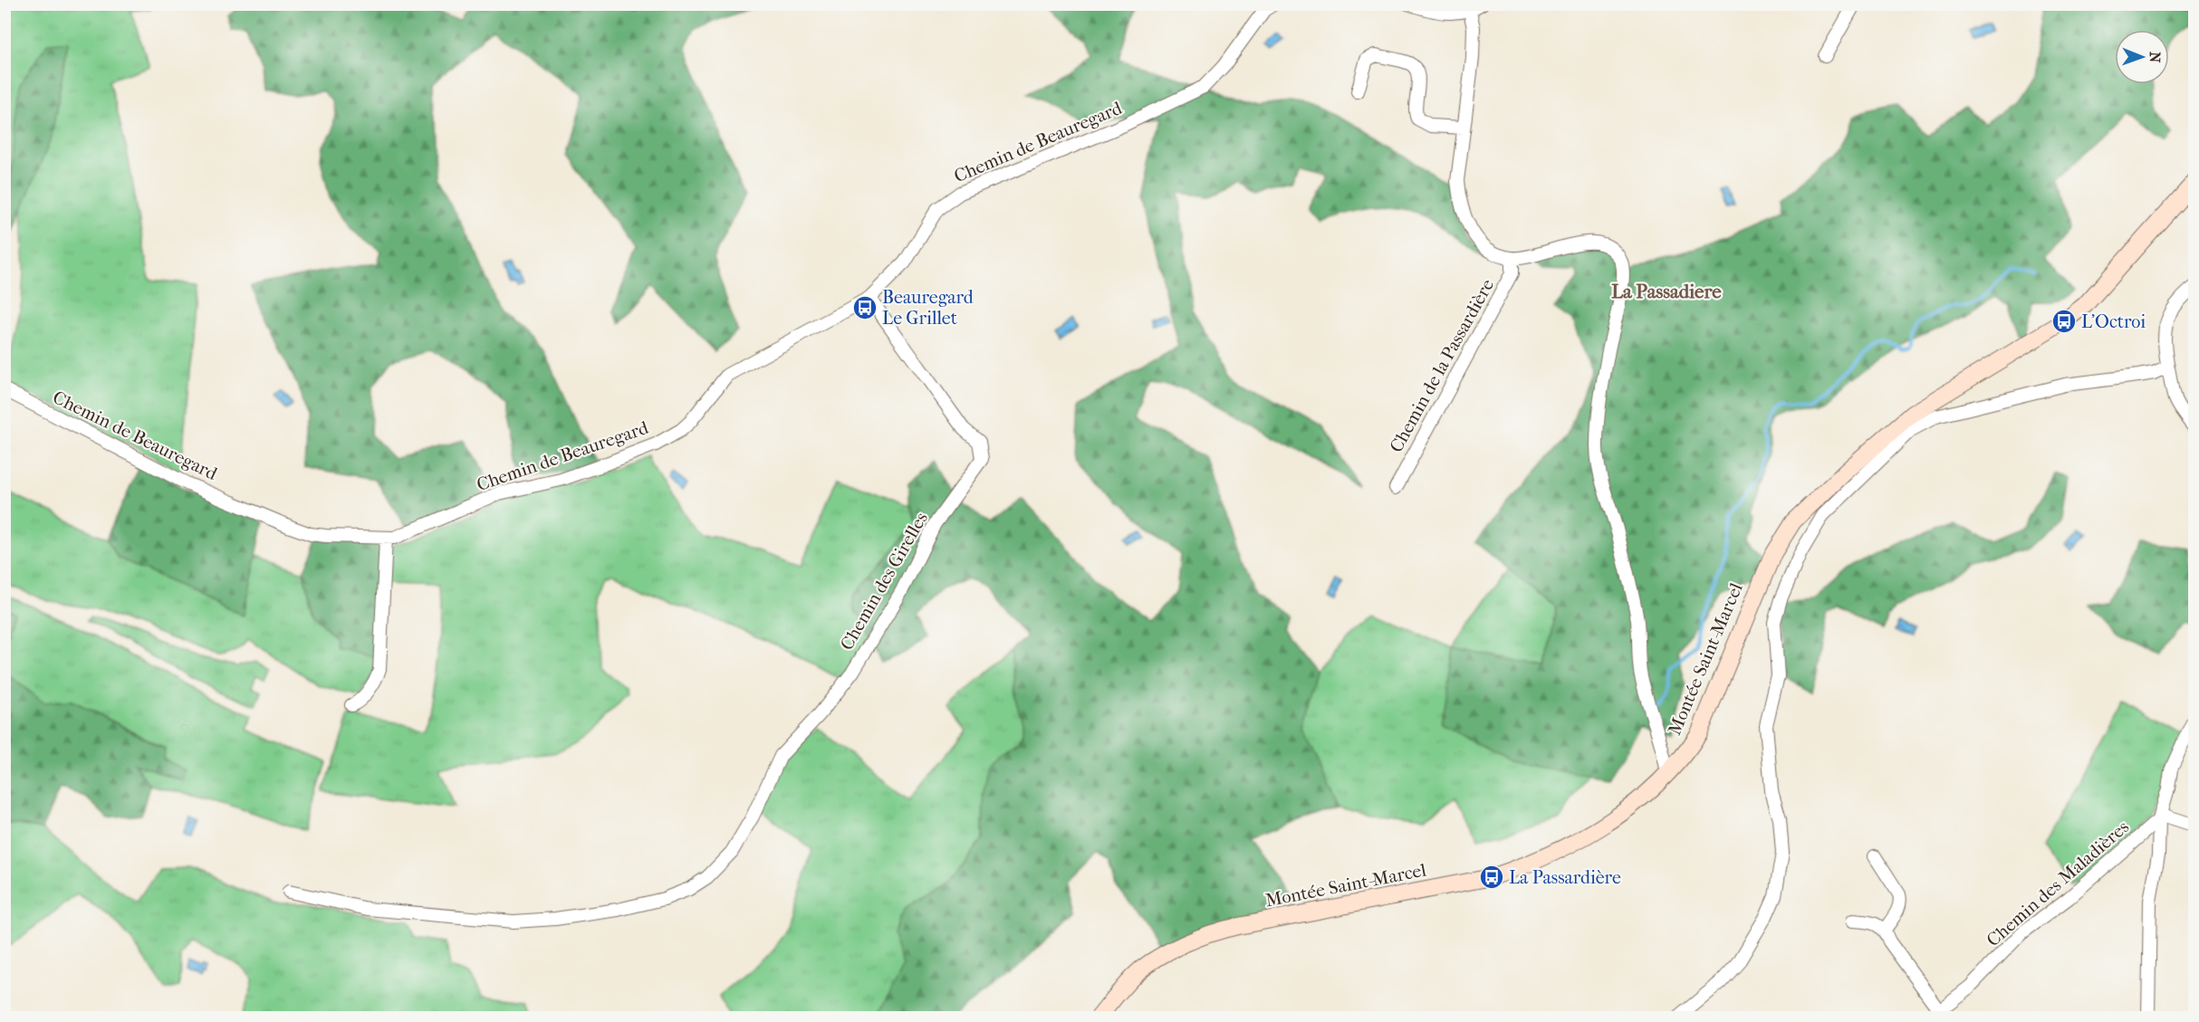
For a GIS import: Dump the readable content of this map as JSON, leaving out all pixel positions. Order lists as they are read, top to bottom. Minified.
{"streets":{"main road":["Montée Saint-Marcel"],"street":["Chemin de Beauregard","Chemin de la Passardière","Chemin des Girelles","Chemin des Maladières"]},"crossings":[["Chemin de Beauregard","Chemin des Girelles"]],"districts":["La Passadiere"],"places":{"bus stop":["Beauregard Le Grillet","L'Octroi","La Passardière"]},"north":"right"}
